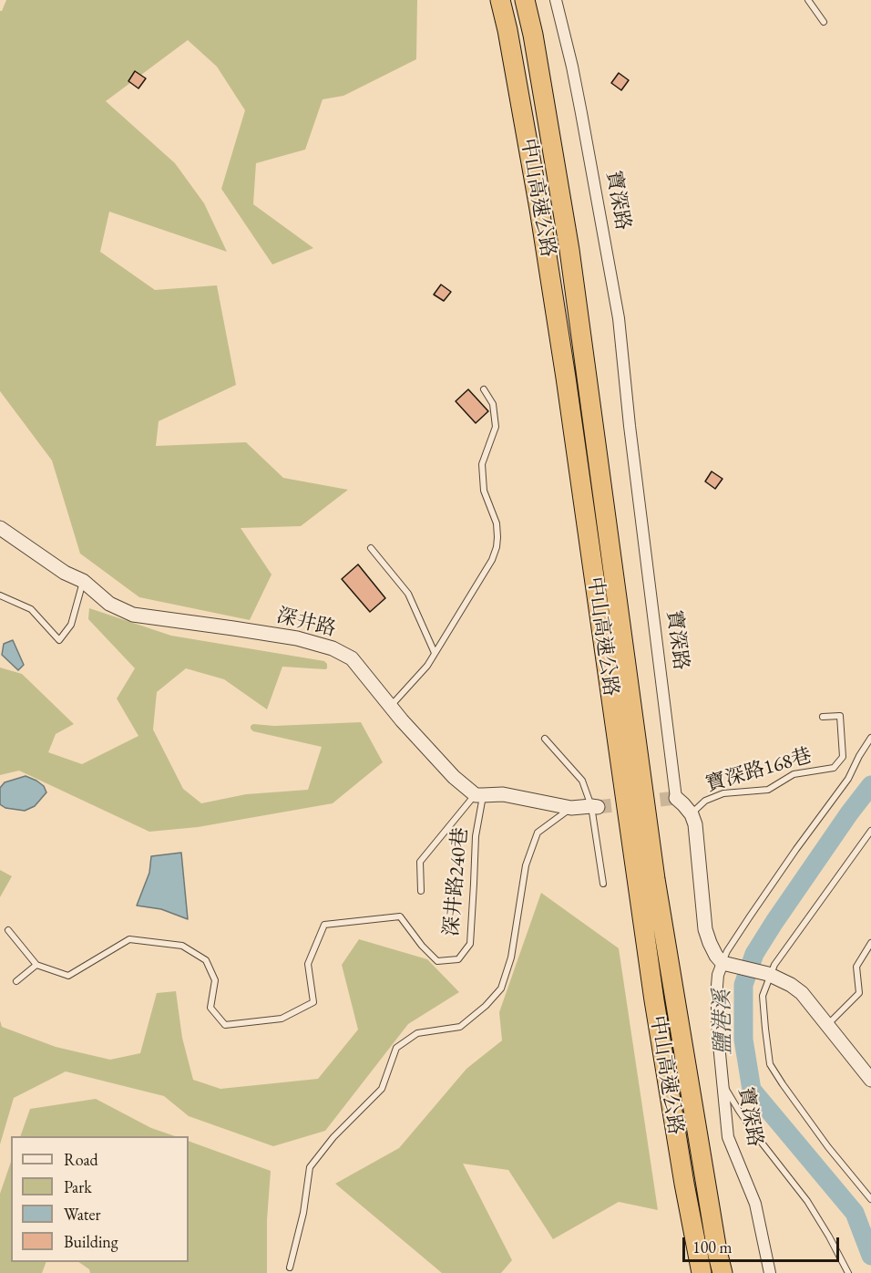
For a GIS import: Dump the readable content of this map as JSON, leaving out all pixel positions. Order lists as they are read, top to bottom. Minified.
{"streets":{"highway":["中山高速公路"],"street":["寶深路","深井路"],"lane":["寶深路168巷","深井路240巷"]},"crossings":[["寶深路","寶深路168巷"],["深井路","深井路240巷"]],"water":["鹽港溪"],"legend":["Road","Park","Water","Building"],"scale_bar":"100 m"}
